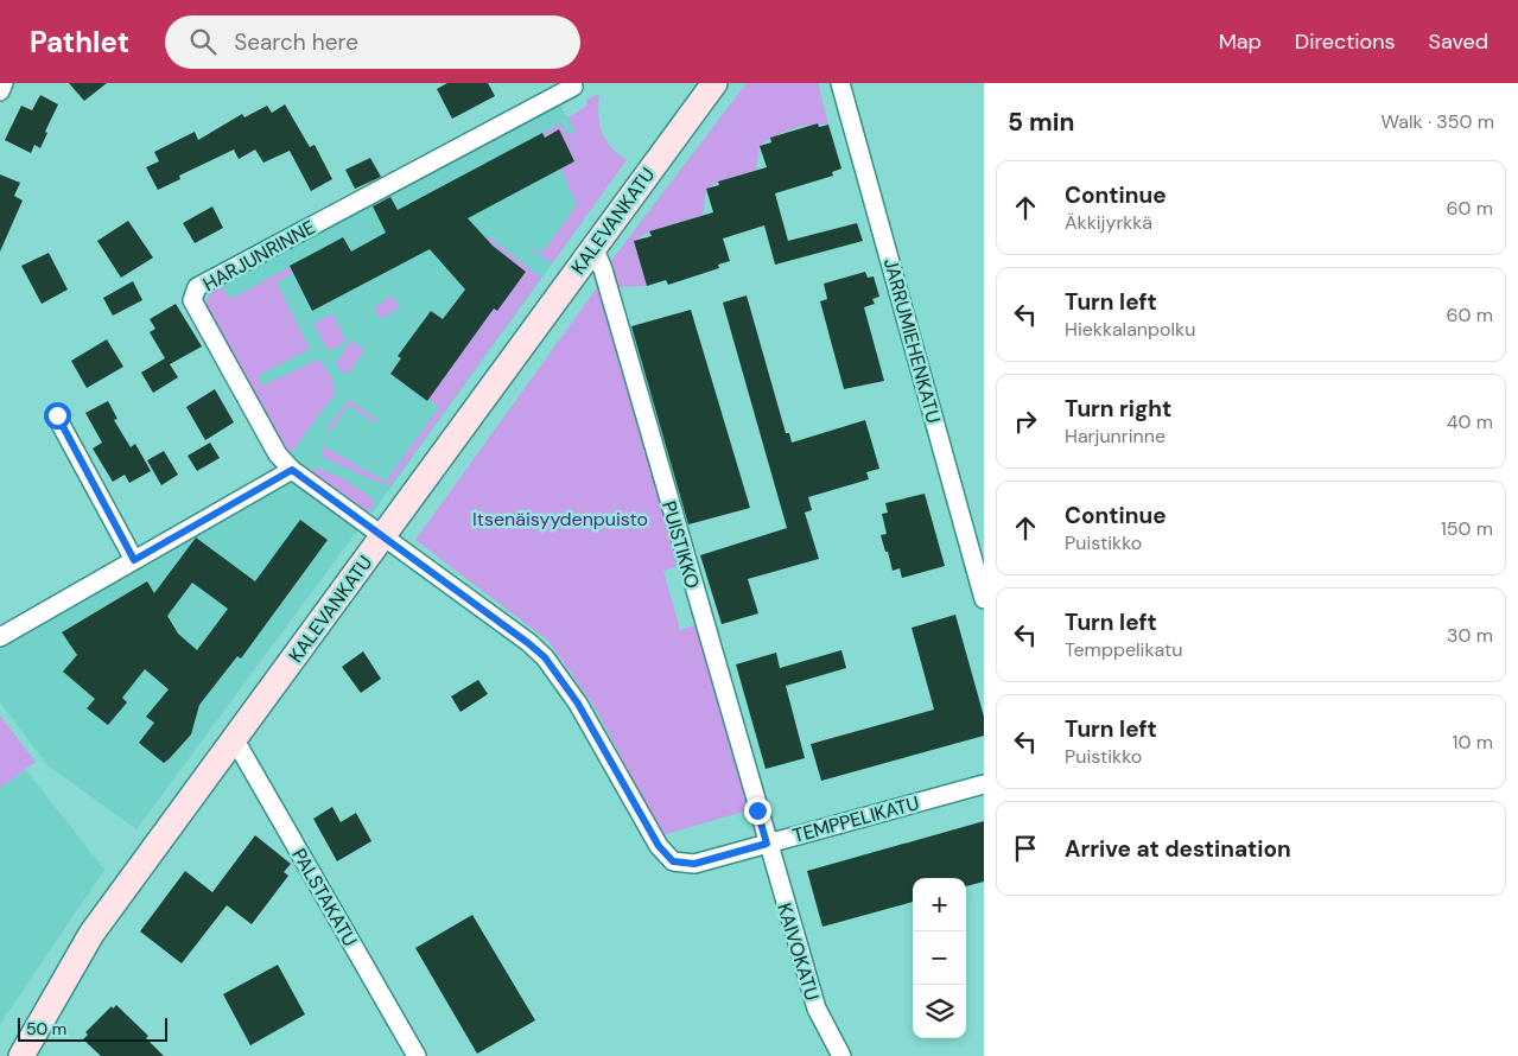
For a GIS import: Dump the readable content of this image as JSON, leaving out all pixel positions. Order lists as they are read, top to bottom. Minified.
{"streets":{"street":["KALEVANKATU","HARJUNRINNE","JARRUMIEHENKATU","PUISTIKKO","TEMPPELIKATU","PALSTAKATU","KAIVOKATU"]},"crossings":[["KALEVANKATU","HARJUNRINNE"],["KALEVANKATU","PUISTIKKO"],["KALEVANKATU","TEMPPELIKATU"],["KALEVANKATU","PALSTAKATU"],["HARJUNRINNE","TEMPPELIKATU"],["PUISTIKKO","TEMPPELIKATU"],["PUISTIKKO","KAIVOKATU"],["TEMPPELIKATU","KAIVOKATU"]],"parks":["Itsenäisyydenpuisto"],"scale_bar":"50 m","page":{"header":"Pathlet","search":"Search here","nav":["Map","Directions","Saved"],"heading":["5 min","Walk · 350 m"],"list":[["Continue","Äkkijyrkkä","60 m"],["Turn left","Hiekkalanpolku","60 m"],["Turn right","Harjunrinne","40 m"],["Continue","Puistikko","150 m"],["Turn left","Temppelikatu","30 m"],["Turn left","Puistikko","10 m"],"Arrive at destination"],"map_buttons":["+","−"],"scale":"50 m"}}
